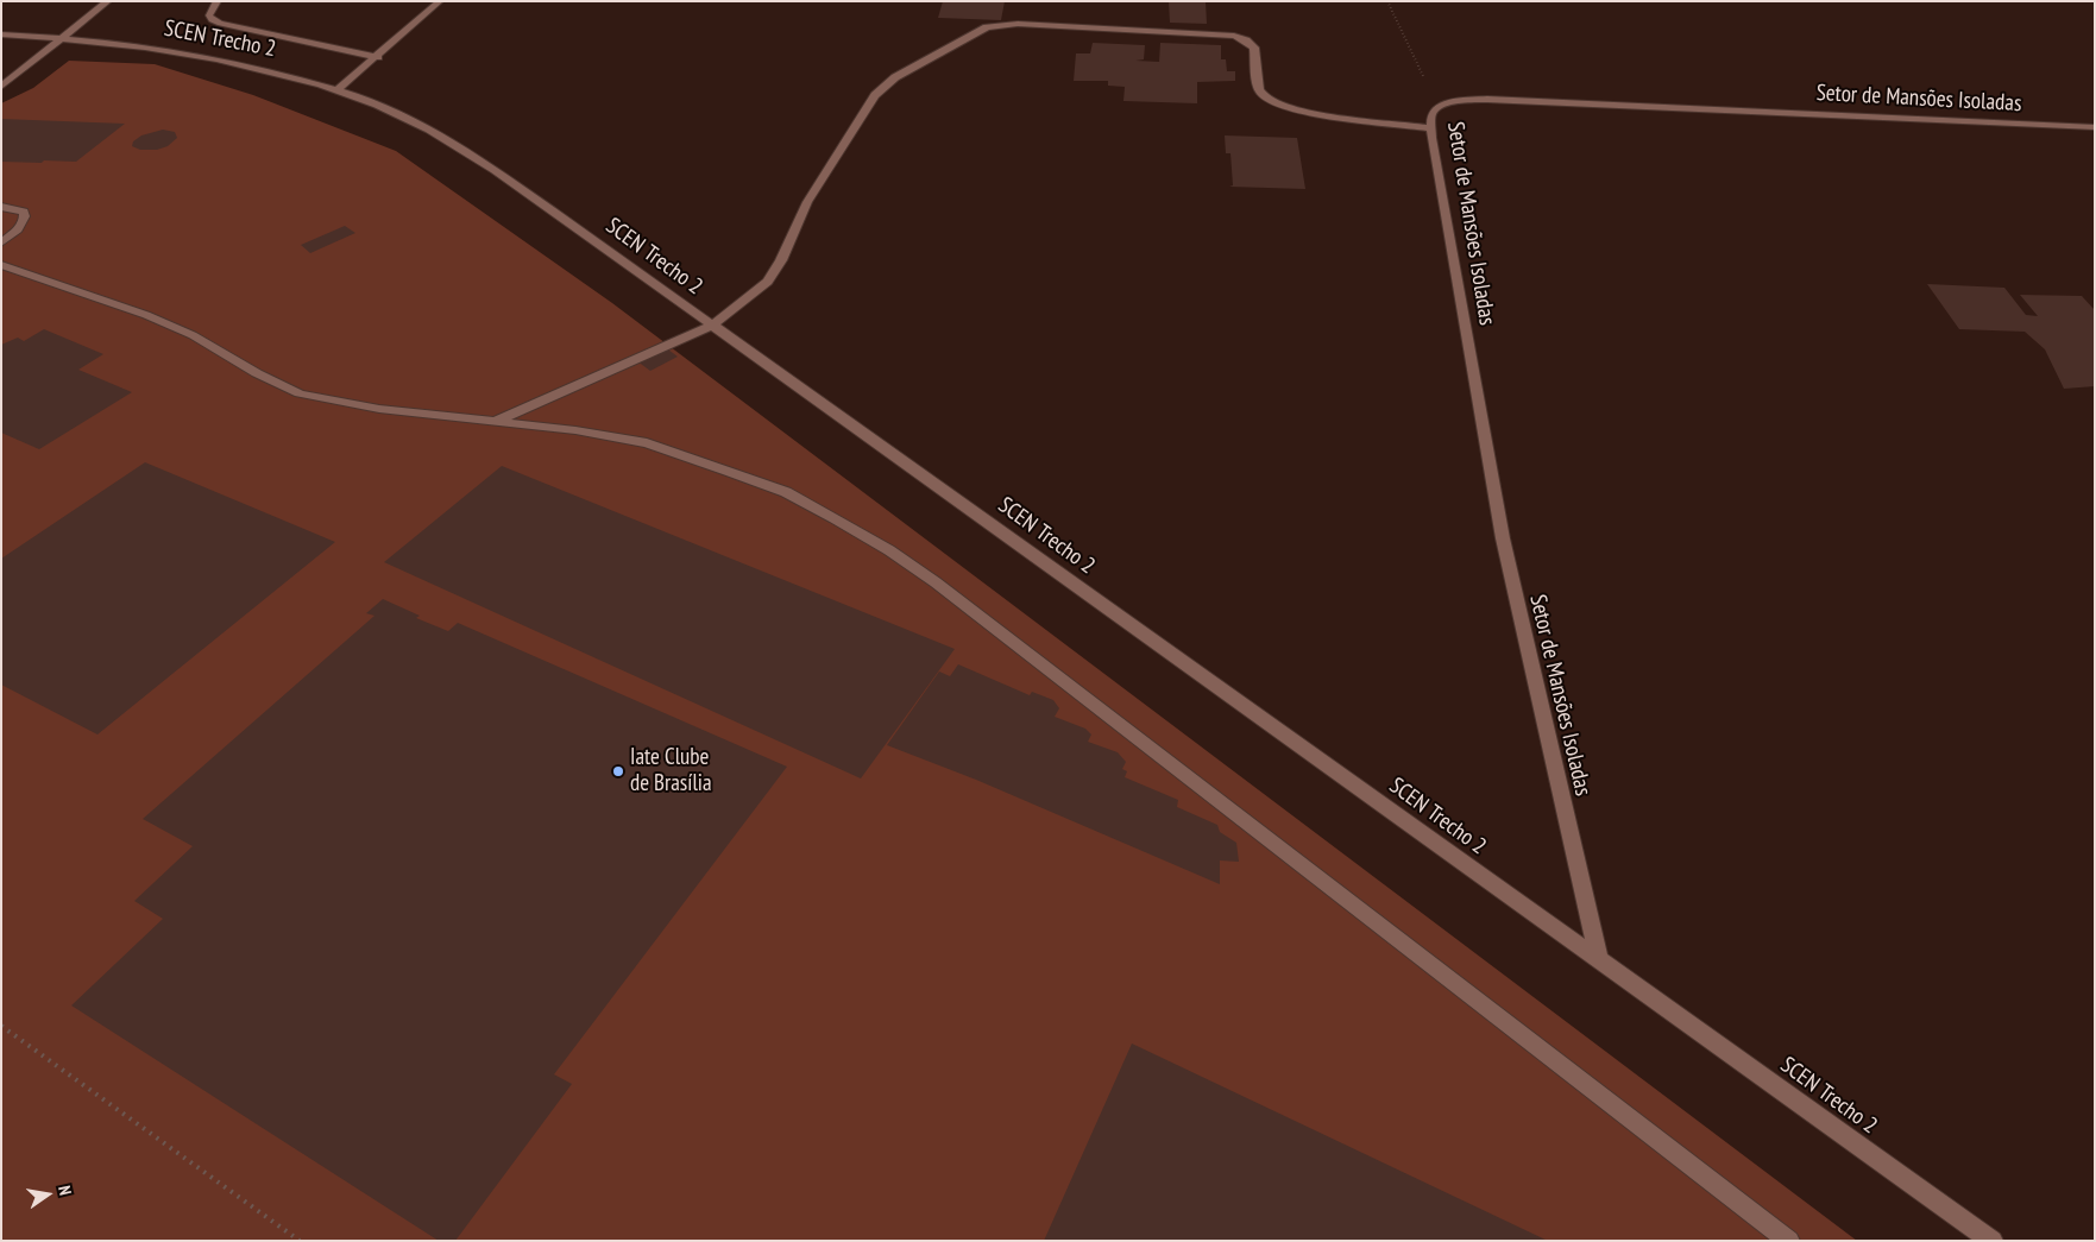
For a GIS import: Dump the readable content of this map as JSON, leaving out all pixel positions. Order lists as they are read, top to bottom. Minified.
{"streets":{"street":["SCEN Trecho 2","Setor de Mansões Isoladas"]},"crossings":[["SCEN Trecho 2","Setor de Mansões Isoladas"]],"places":["Iate Clube de Brasília"],"north":"right"}
